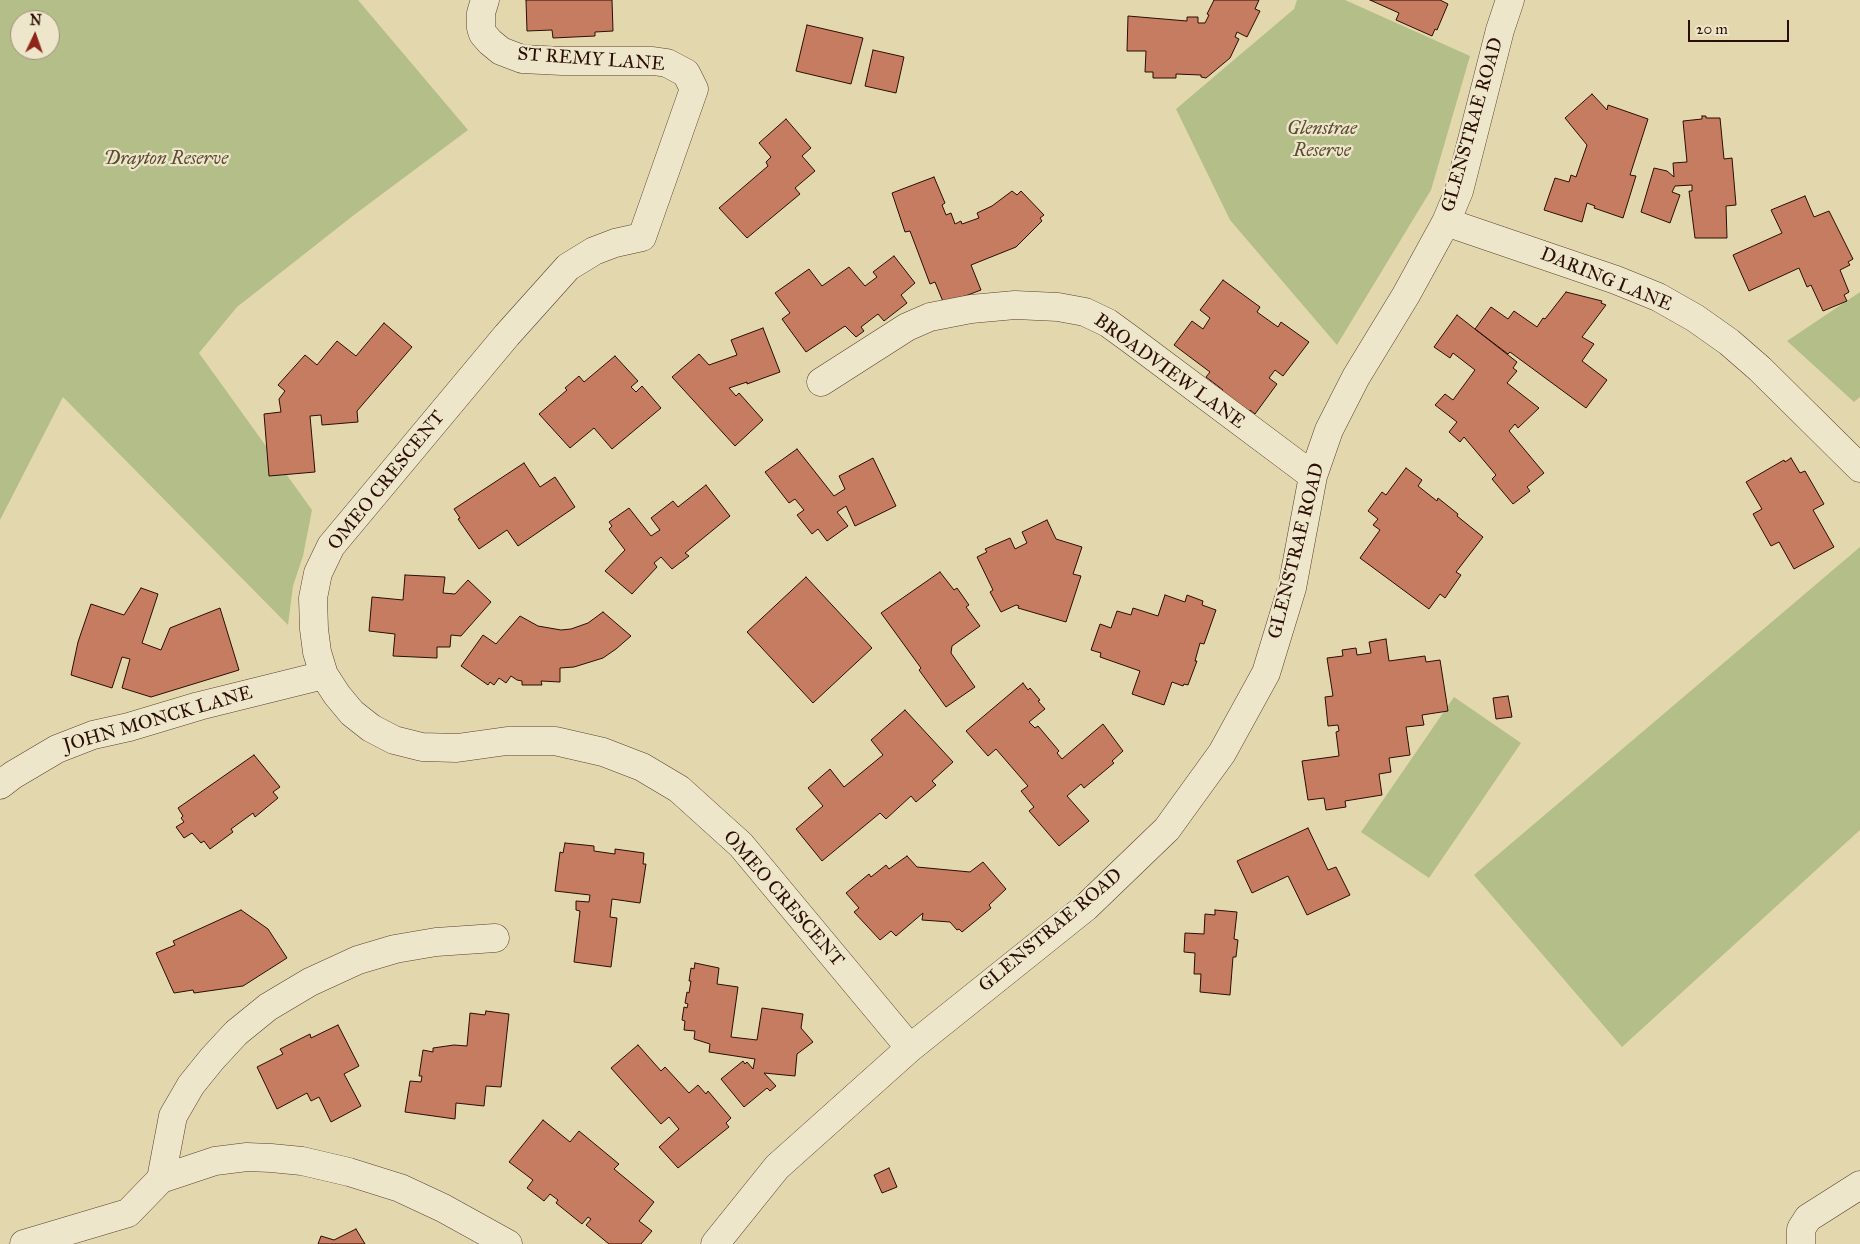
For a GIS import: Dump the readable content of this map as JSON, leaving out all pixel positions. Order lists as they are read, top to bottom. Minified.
{"streets":{"street":["ST REMY LANE","GLENSTRAE ROAD","DARING LANE","BROADVIEW LANE","OMEO CRESCENT","JOHN MONCK LANE"]},"crossings":[["ST REMY LANE","OMEO CRESCENT"],["GLENSTRAE ROAD","DARING LANE"],["GLENSTRAE ROAD","BROADVIEW LANE"],["GLENSTRAE ROAD","OMEO CRESCENT"],["OMEO CRESCENT","JOHN MONCK LANE"]],"parks":["Glenstrae Reserve","Drayton Reserve"],"scale_bar":"20 m","north":"top"}
